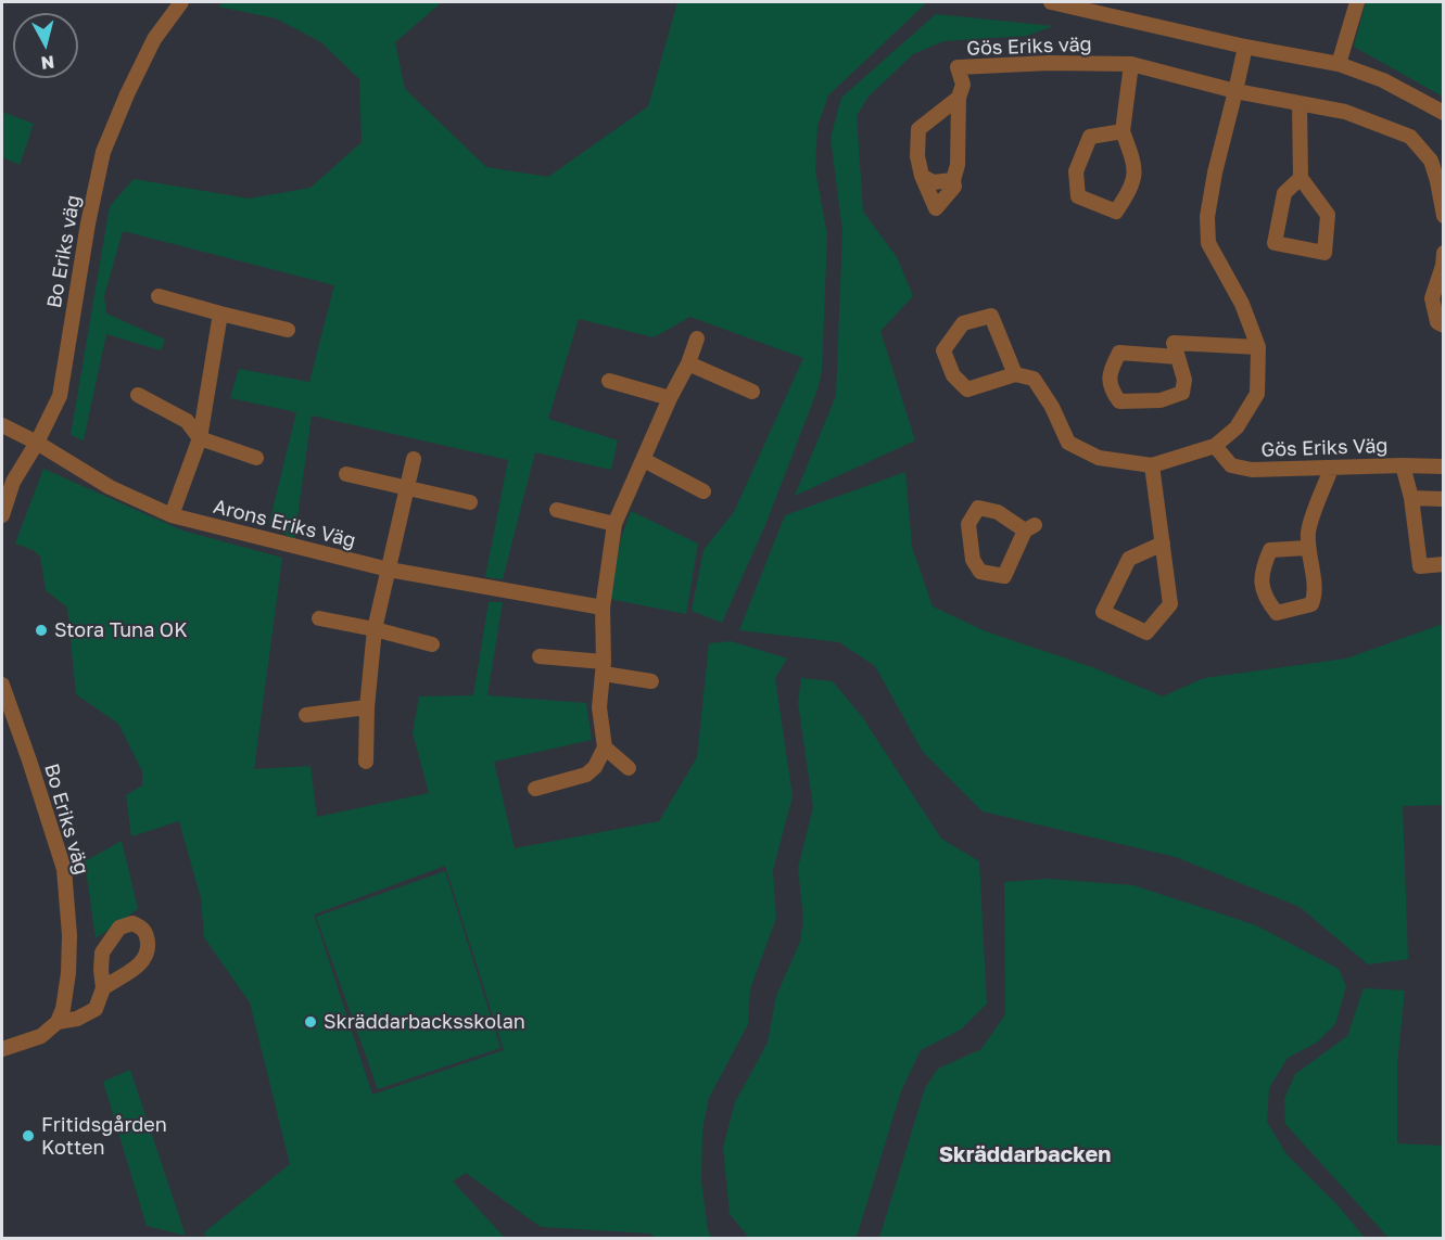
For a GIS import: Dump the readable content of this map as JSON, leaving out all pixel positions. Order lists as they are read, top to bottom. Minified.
{"streets":{"street":["Gös Eriks väg","Bo Eriks väg","Gös Eriks Väg","Arons Eriks Väg"]},"crossings":[["Gös Eriks väg","Gös Eriks Väg"],["Bo Eriks väg","Arons Eriks Väg"]],"districts":["Skräddarbacken"],"places":["Stora Tuna OK","Skräddarbacksskolan","Fritidsgården Kotten"],"north":"bottom"}
